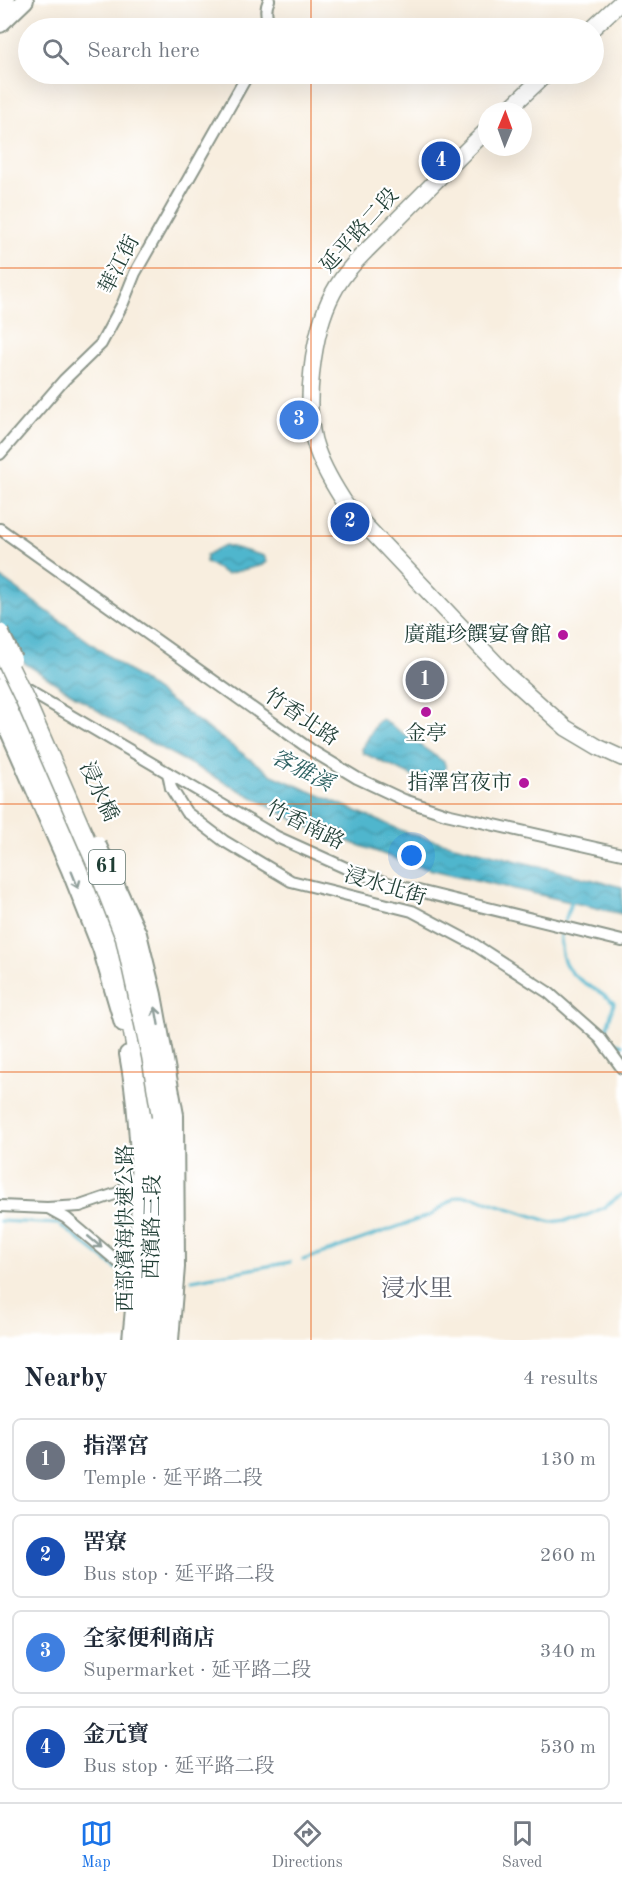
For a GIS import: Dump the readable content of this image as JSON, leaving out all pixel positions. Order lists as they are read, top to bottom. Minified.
{"streets":{"highway":["浸水橋","61","西部濱海快速公路"],"main road":["西濱路三段"],"street":["延平路二段","華江街","竹香北路","竹香南路","浸水北街"]},"crossings":[["浸水橋","61"],["浸水橋","西濱路三段"],["浸水橋","西部濱海快速公路"],["竹香南路","浸水北街"],["61","西濱路三段"],["61","西部濱海快速公路"],["西濱路三段","西部濱海快速公路"]],"districts":["浸水里"],"water":["客雅溪"],"places":["廣龍珍饌宴會館","金亭","指澤宮夜市"],"north":"top","page":{"search":"Search here","pins":["4","3","2","1"],"heading":["Nearby","4 results"],"list":[{"mark":"1","name":"指澤宮","note":"Temple · 延平路二段","value":"130 m"},{"mark":"2","name":"罟寮","note":"Bus stop · 延平路二段","value":"260 m"},{"mark":"3","name":"全家便利商店","note":"Supermarket · 延平路二段","value":"340 m"},{"mark":"4","name":"金元寶","note":"Bus stop · 延平路二段","value":"530 m"}],"nav":["Map","Directions","Saved"]}}
